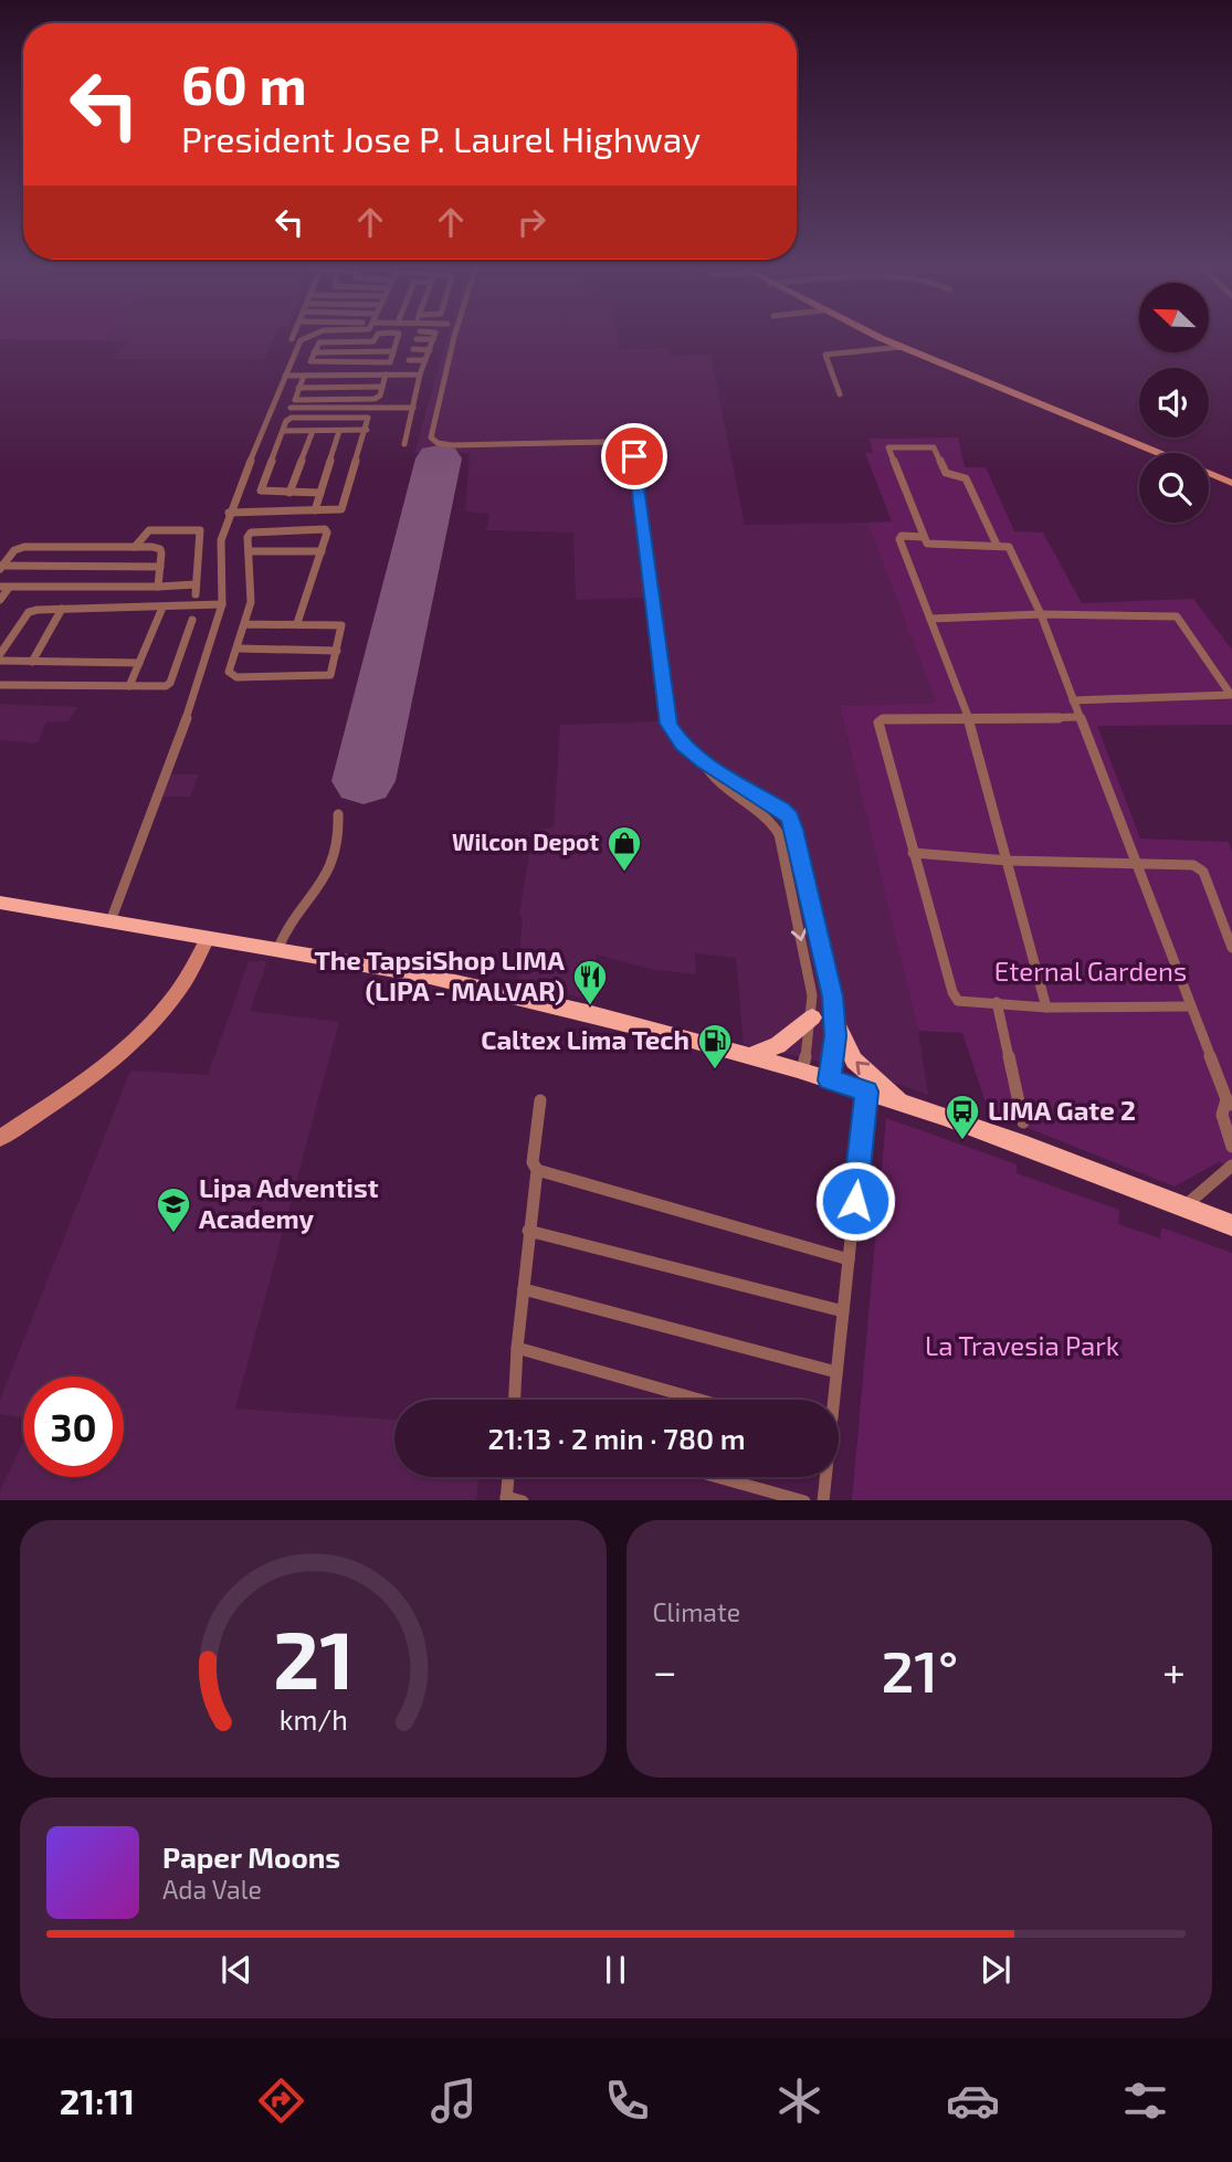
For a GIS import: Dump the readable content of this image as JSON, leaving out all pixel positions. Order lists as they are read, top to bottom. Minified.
{"parks":["Eternal Gardens","La Travesia Park"],"places":{"shop":["Wilcon Depot"],"restaurant":["The TapsiShop LIMA (LIPA - MALVAR)"],"fuel station":["Caltex Lima Tech"],"bus stop":["LIMA Gate 2"],"school or university":["Lipa Adventist Academy"]},"north":"top left","page":{"turn":["60 m","President Jose P. Laurel Highway"],"limit":"30","trip":"21:13 · 2 min · 780 m","tile":"Climate","heat":["−","21°","+"],"song":["Paper Moons","Ada Vale"],"tabs":"21:11","gauge":["21","km/h"]}}
